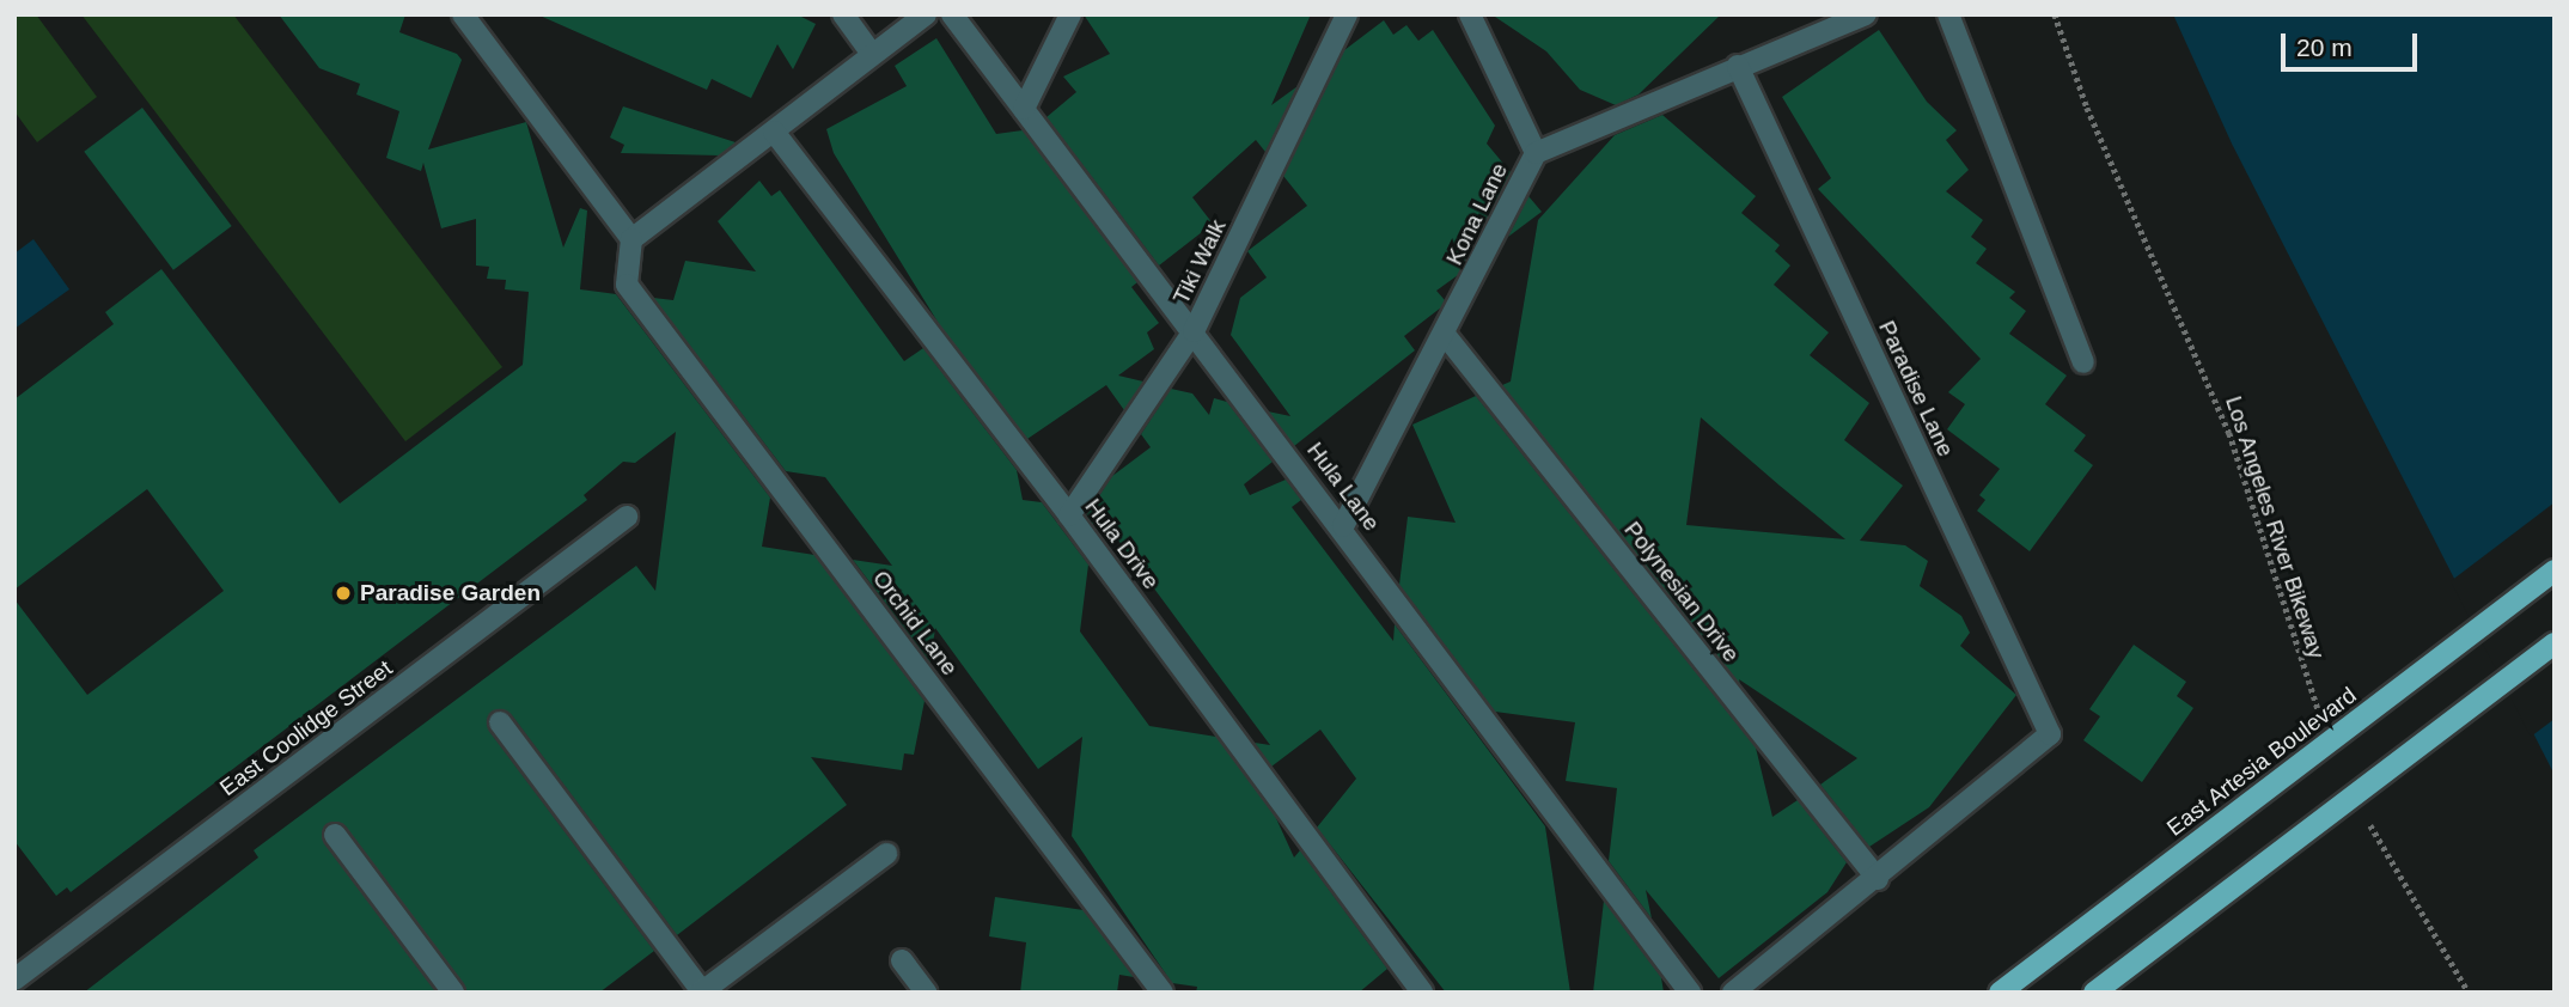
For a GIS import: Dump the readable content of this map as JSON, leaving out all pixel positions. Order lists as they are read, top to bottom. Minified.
{"streets":{"main road":["East Artesia Boulevard"],"street":["Kona Lane","Tiki Walk","Paradise Lane","Hula Lane","Hula Drive","Polynesian Drive","Orchid Lane","East Coolidge Street"],"path":["Los Angeles River Bikeway"]},"crossings":[["Kona Lane","Paradise Lane"],["Kona Lane","Hula Lane"],["Kona Lane","Polynesian Drive"],["Tiki Walk","Hula Lane"],["Tiki Walk","Hula Drive"],["Paradise Lane","Polynesian Drive"]],"places":["Paradise Garden"],"scale_bar":"20 m"}
